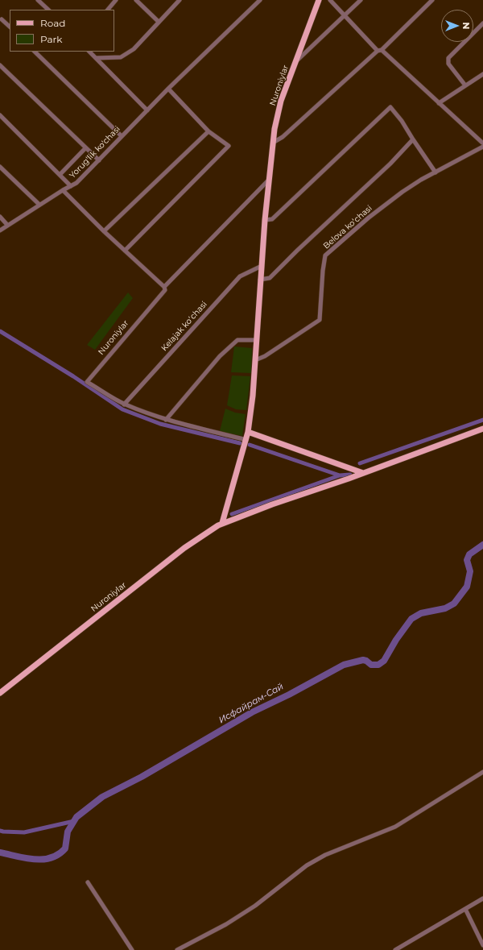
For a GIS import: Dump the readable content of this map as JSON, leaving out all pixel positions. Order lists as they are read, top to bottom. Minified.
{"streets":{"main road":["Nuroniylar"],"street":["Yorug'lik ko'chasi","Belova koʻchasi","Kelajak koʻchasi"]},"crossings":[["Nuroniylar","Belova koʻchasi"],["Nuroniylar","Kelajak koʻchasi"]],"water":["Исфайрам-Сай"],"legend":["Road","Park"],"north":"right"}
